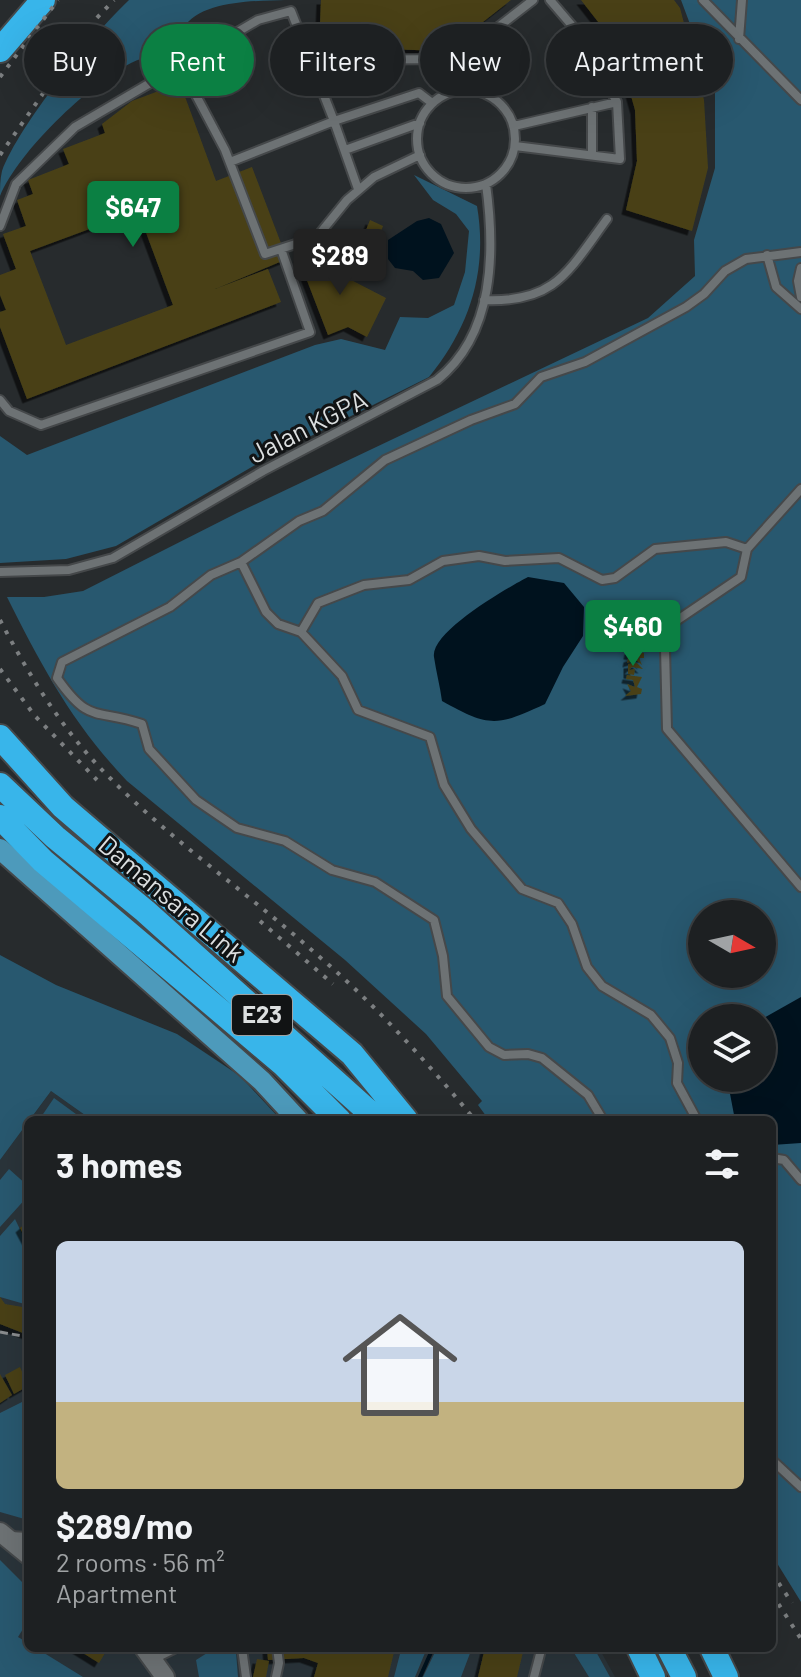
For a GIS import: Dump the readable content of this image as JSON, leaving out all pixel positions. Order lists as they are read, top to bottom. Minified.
{"streets":{"highway":["Damansara Link","E23"],"lane":["Jalan KGPA"]},"north":"right","page":{"chip":["Buy","Rent","Filters","New","Apartment"],"price":["$647","$289","$460"],"heading":"3 homes","list":[{"name":"$289/mo","note":"2 rooms · 56 m² · Apartment"}]}}
